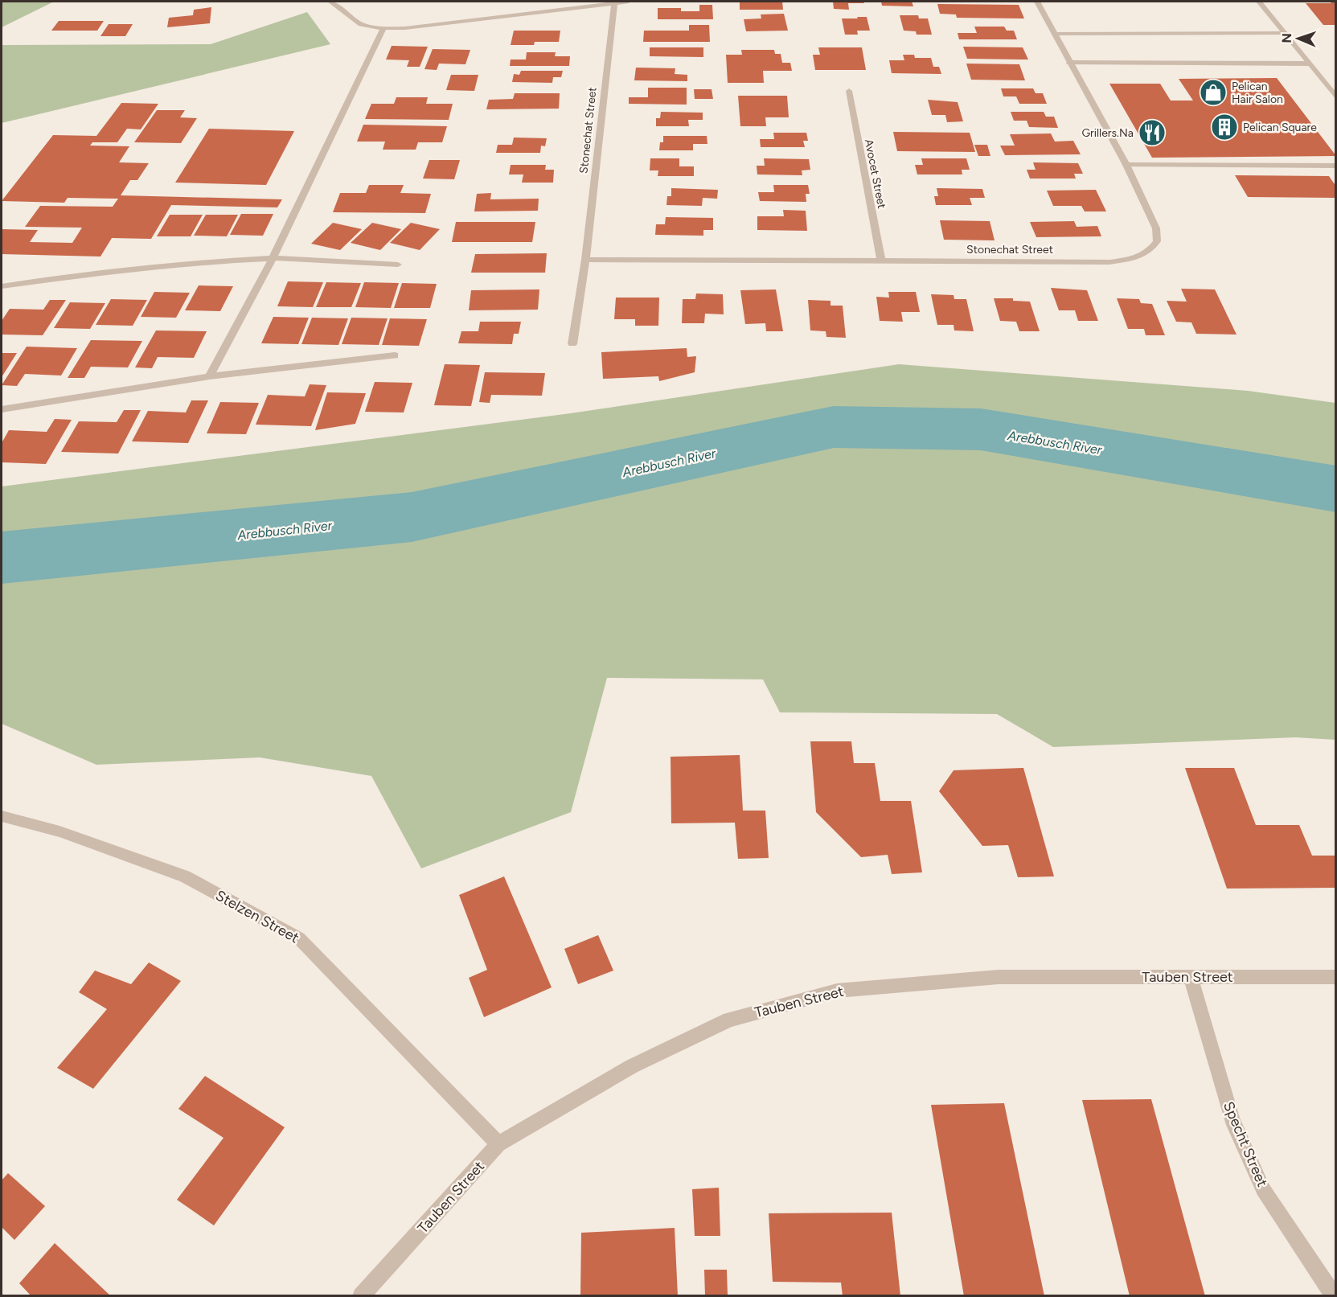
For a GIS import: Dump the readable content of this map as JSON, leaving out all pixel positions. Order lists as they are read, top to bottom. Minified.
{"streets":{"street":["Stonechat Street","Avocet Street","Stelzen Street","Tauben Street","Specht Street"]},"crossings":[["Stonechat Street","Avocet Street"],["Stelzen Street","Tauben Street"],["Tauben Street","Specht Street"]],"water":["Arebbusch River"],"places":{"shop":["Pelican Hair Salon"],"building":["Pelican Square"],"restaurant":["Grillers.Na"]},"north":"left"}
